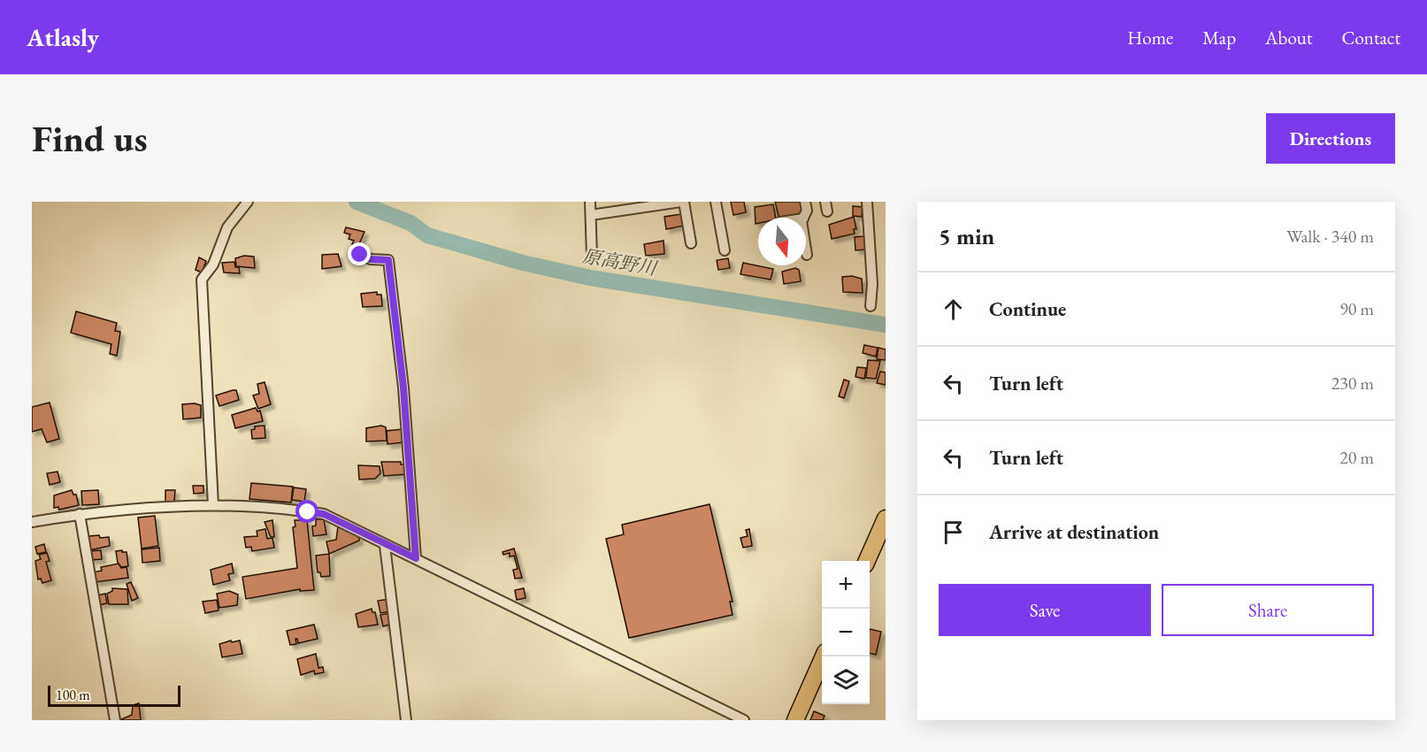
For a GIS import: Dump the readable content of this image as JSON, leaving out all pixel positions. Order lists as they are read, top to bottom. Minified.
{"water":["原高野川"],"scale_bar":"100 m","north":"bottom","page":{"header":"Atlasly","nav":["Home","Map","About","Contact"],"buttons":["Directions",["Save","Share"]],"title":"Find us","heading":["5 min","Walk · 340 m"],"list":[["Continue","90 m"],["Turn left","230 m"],["Turn left","20 m"],"Arrive at destination"],"map_buttons":["+","−"],"scale":"100 m"}}
